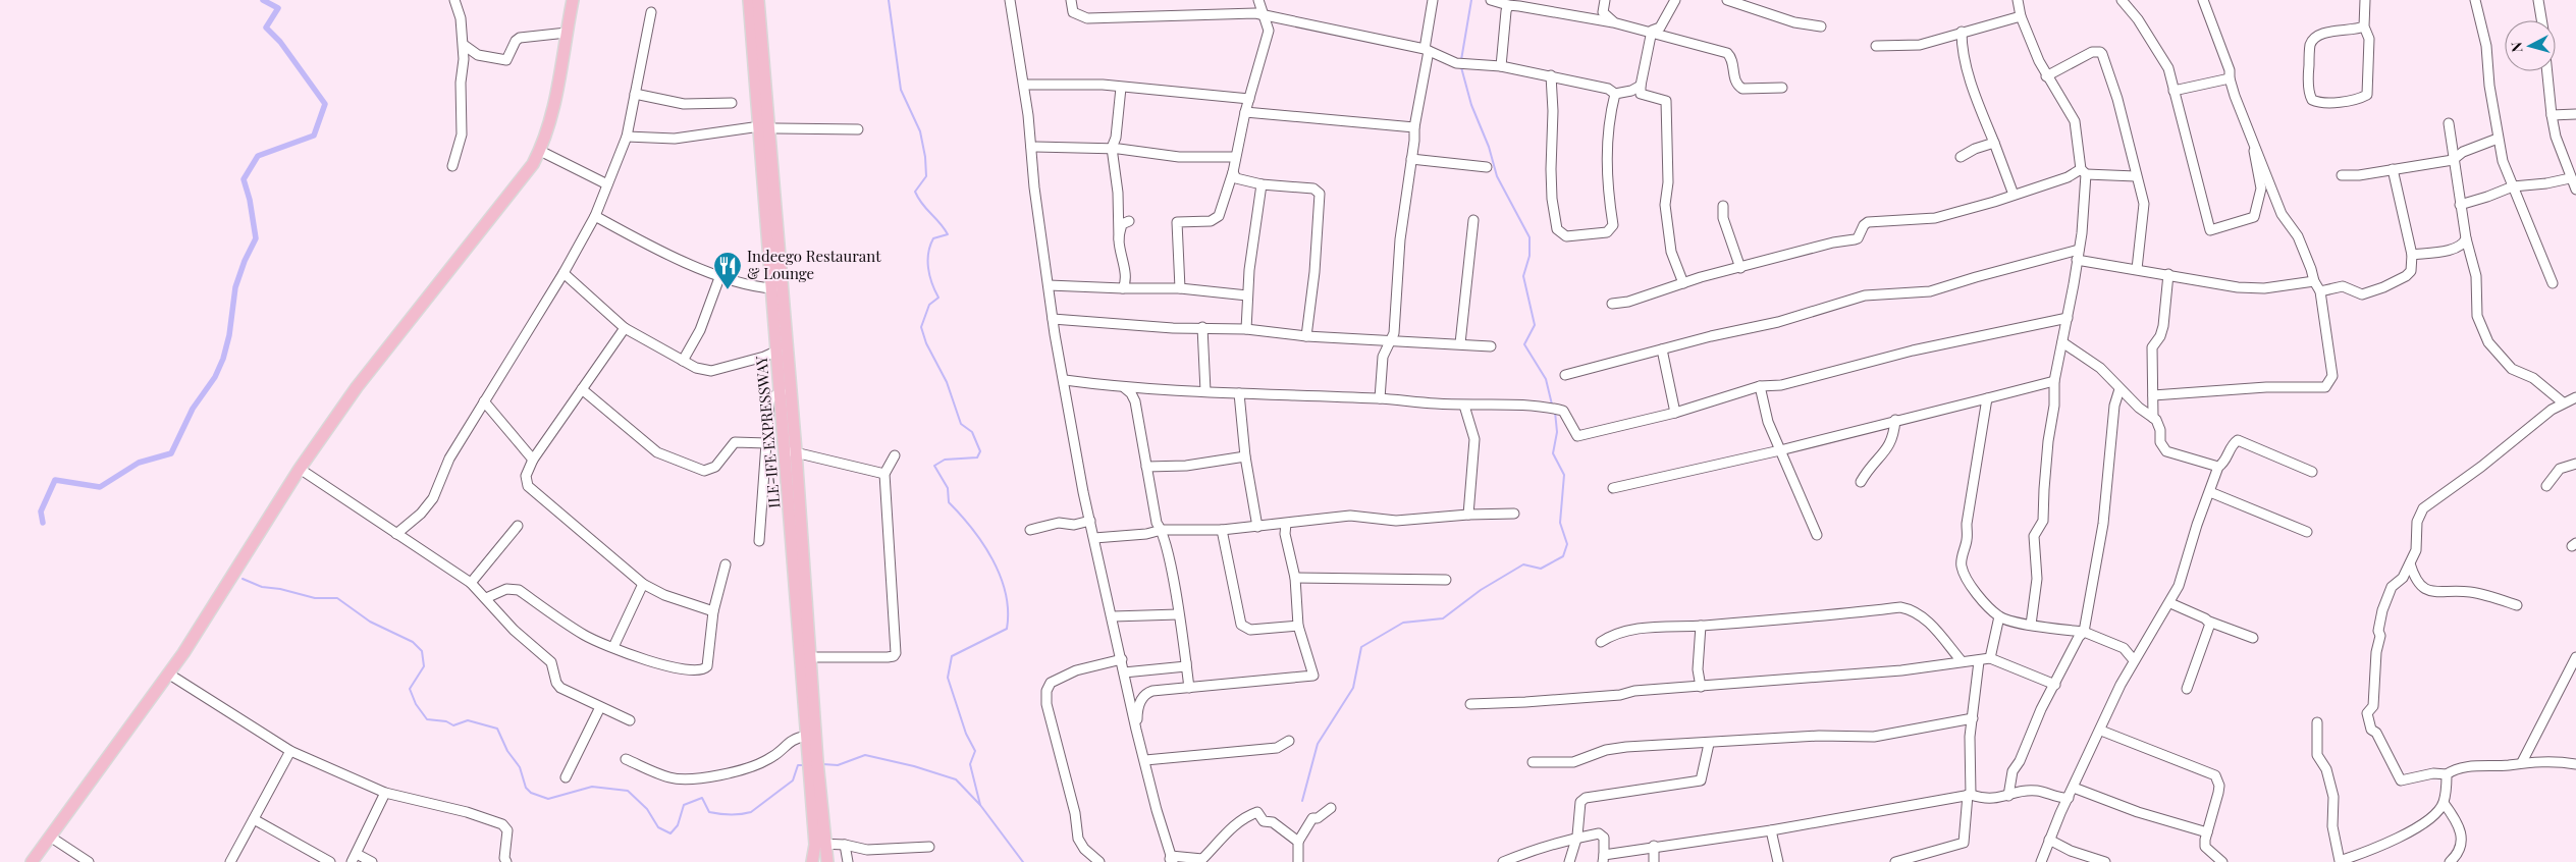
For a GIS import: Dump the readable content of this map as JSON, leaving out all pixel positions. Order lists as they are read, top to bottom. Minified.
{"streets":{"main road":["ILE-IFE EXPRESSWAY"]},"places":{"restaurant":["Indeego Restaurant & Lounge"]},"north":"left"}
